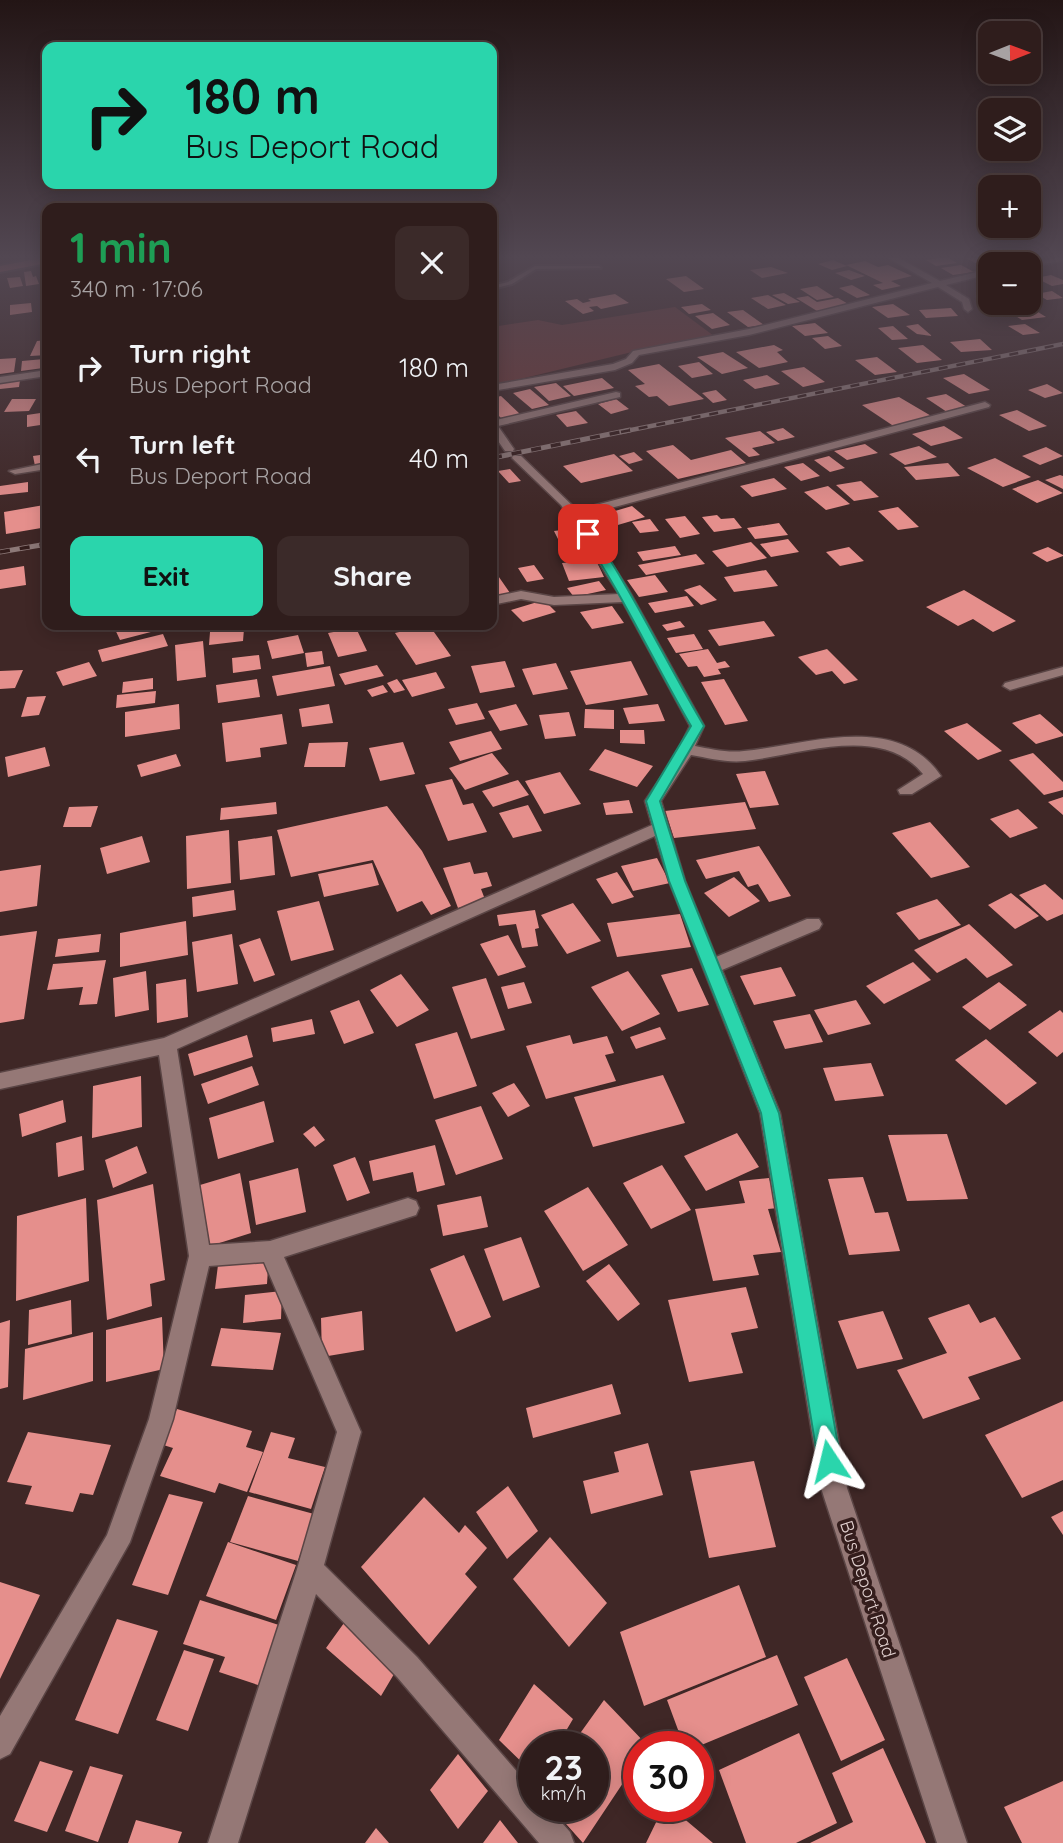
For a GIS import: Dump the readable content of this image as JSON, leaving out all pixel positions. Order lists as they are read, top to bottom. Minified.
{"streets":{"street":["Bus Deport Road"]},"north":"right","page":{"map_buttons":["+","−"],"turn":["180 m","Bus Deport Road"],"heading":["1 min","340 m · 17:06"],"list":[{"name":"Turn right","note":"Bus Deport Road","value":"180 m"},{"name":"Turn left","note":"Bus Deport Road","value":"40 m"}],"buttons":["Exit","Share"],"speed":"23 km/h","limit":"30"}}
